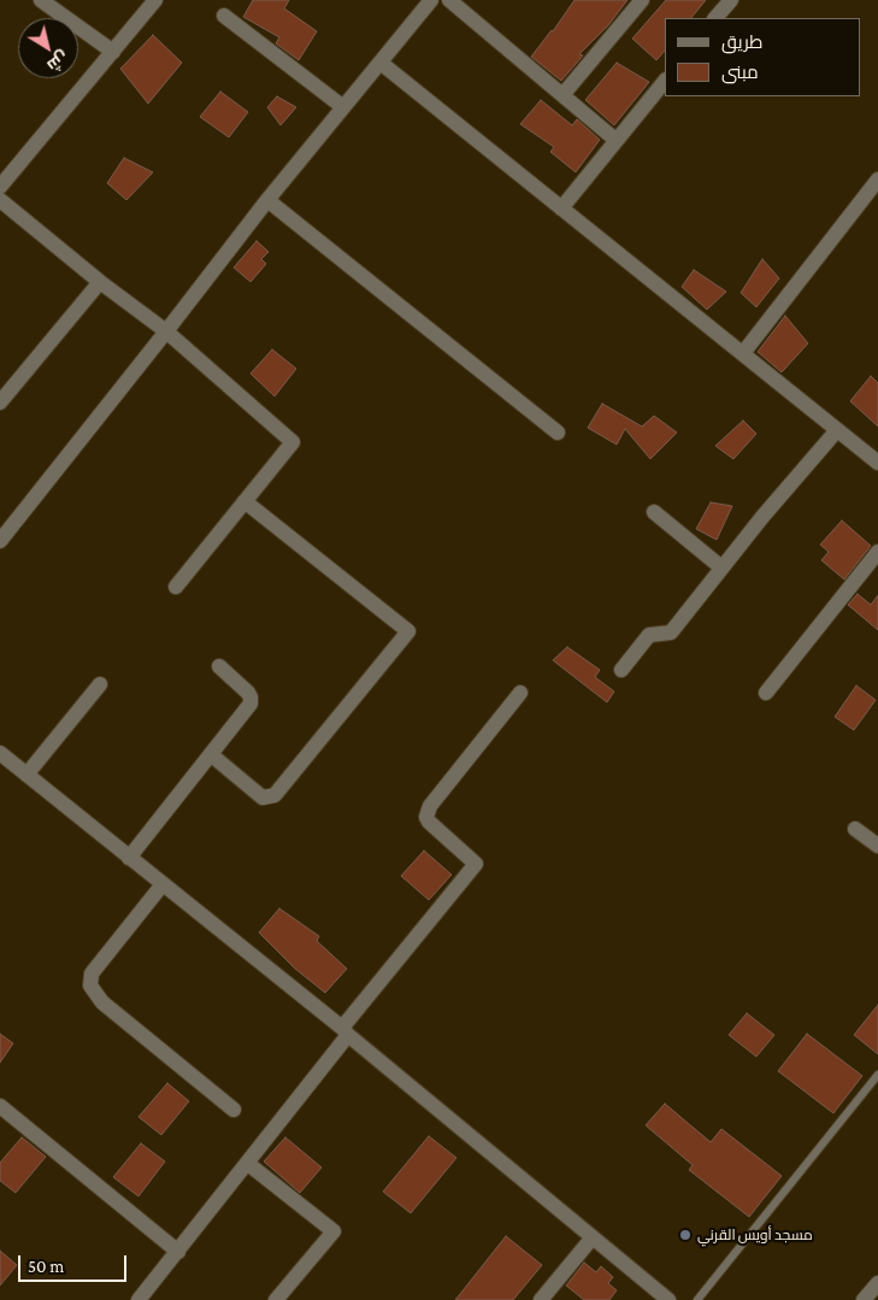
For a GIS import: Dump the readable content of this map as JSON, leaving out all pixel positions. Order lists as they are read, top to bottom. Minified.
{"places":["مسجد أويس القرني"],"legend":["طريق","مبنى"],"scale_bar":"50 m","north":"bottom right"}
